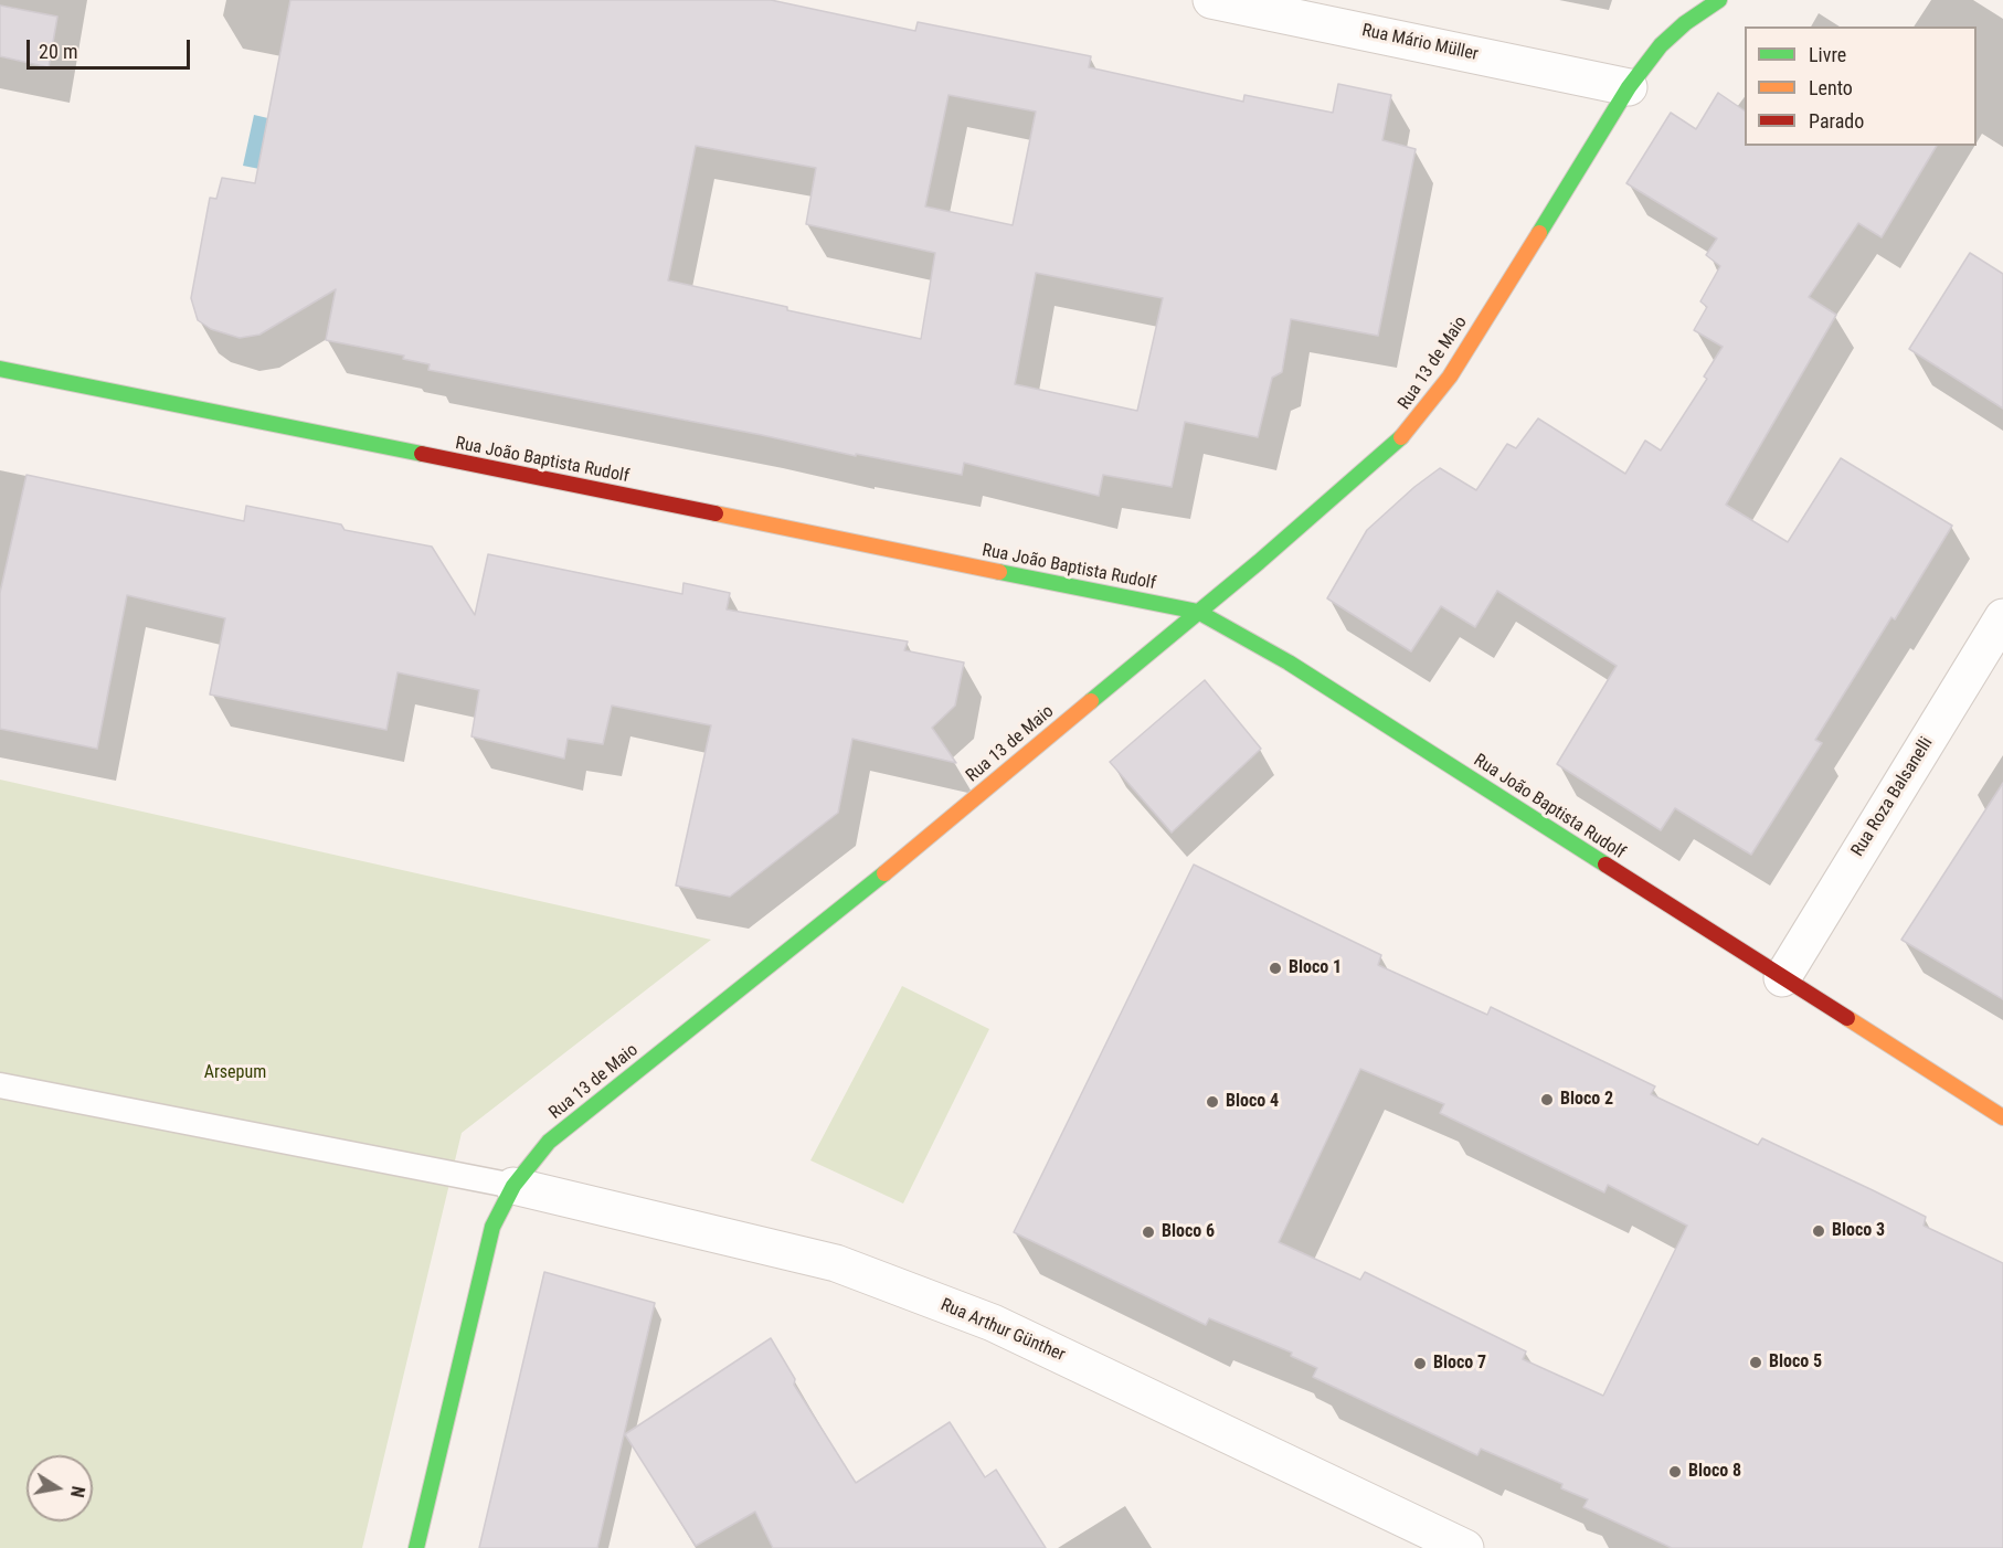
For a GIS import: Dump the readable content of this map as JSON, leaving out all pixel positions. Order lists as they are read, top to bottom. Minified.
{"streets":{"street":["Rua Mário Müller","Rua 13 de Maio","Rua João Baptista Rudolf","Rua Roza Balsanelli","Rua Arthur Günther"]},"crossings":[["Rua Mário Müller","Rua 13 de Maio"],["Rua 13 de Maio","Rua João Baptista Rudolf"],["Rua 13 de Maio","Rua Arthur Günther"],["Rua João Baptista Rudolf","Rua Roza Balsanelli"]],"parks":["Arsepum"],"places":["Bloco 1","Bloco 2","Bloco 4","Bloco 3","Bloco 6","Bloco 5","Bloco 7","Bloco 8"],"legend":["Livre","Lento","Parado"],"scale_bar":"20 m","north":"right"}
